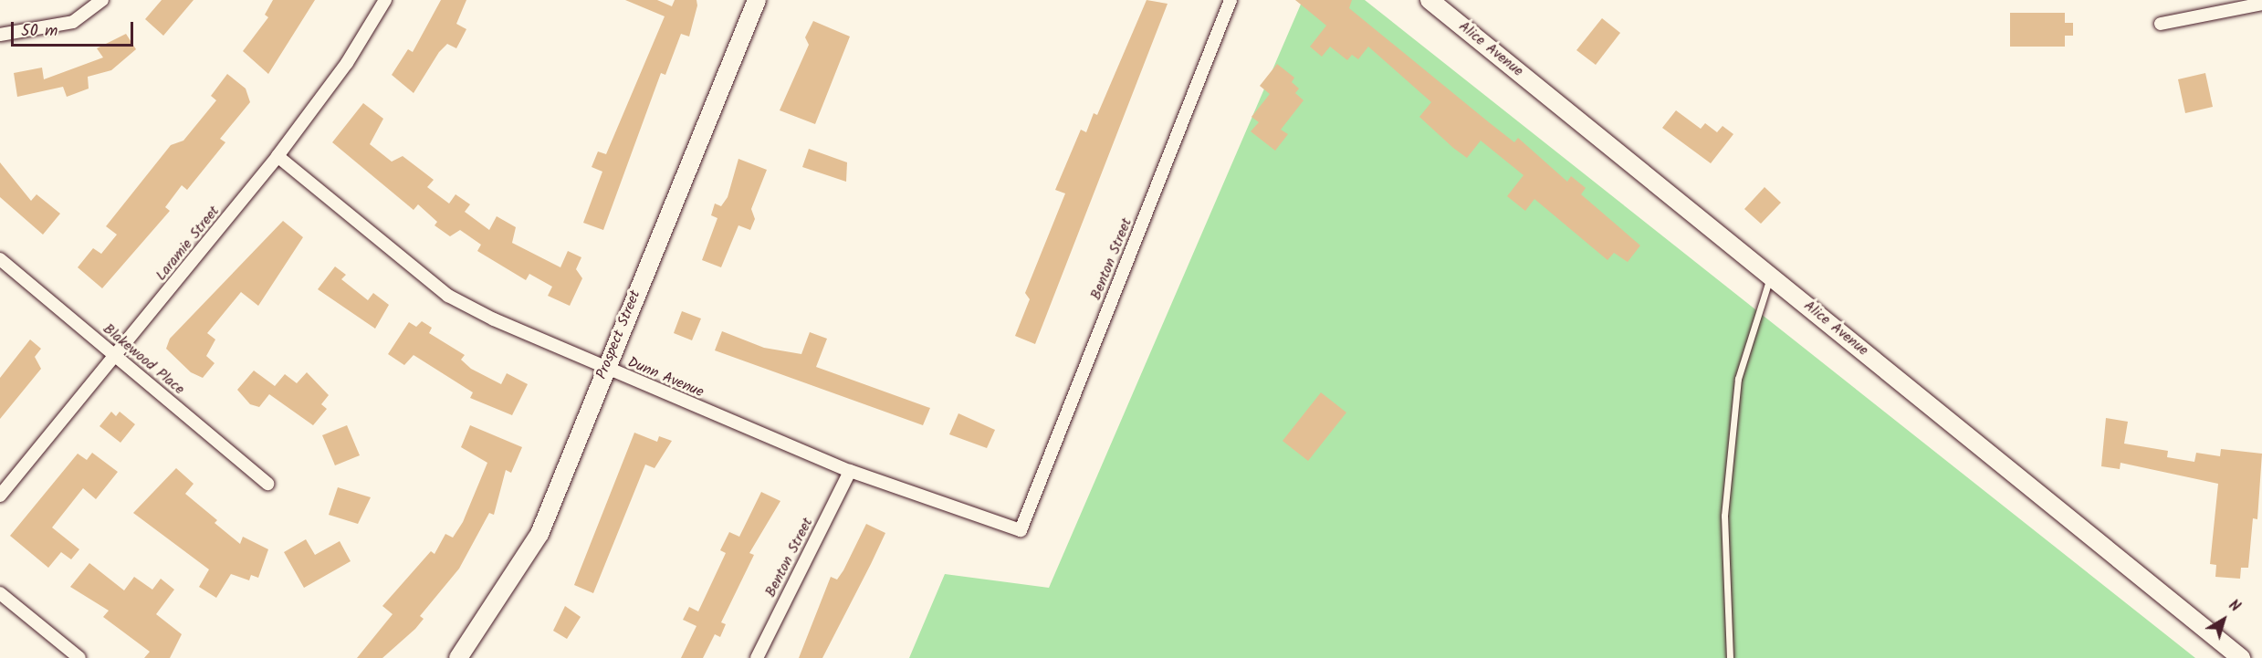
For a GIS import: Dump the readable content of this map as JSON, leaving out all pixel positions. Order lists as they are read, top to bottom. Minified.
{"streets":{"street":["Alice Avenue","Laramie Street","Benton Street","Prospect Street","Blakewood Place","Dunn Avenue"]},"crossings":[["Laramie Street","Blakewood Place"],["Laramie Street","Dunn Avenue"],["Benton Street","Dunn Avenue"],["Prospect Street","Dunn Avenue"]],"scale_bar":"50 m","north":"top right"}
